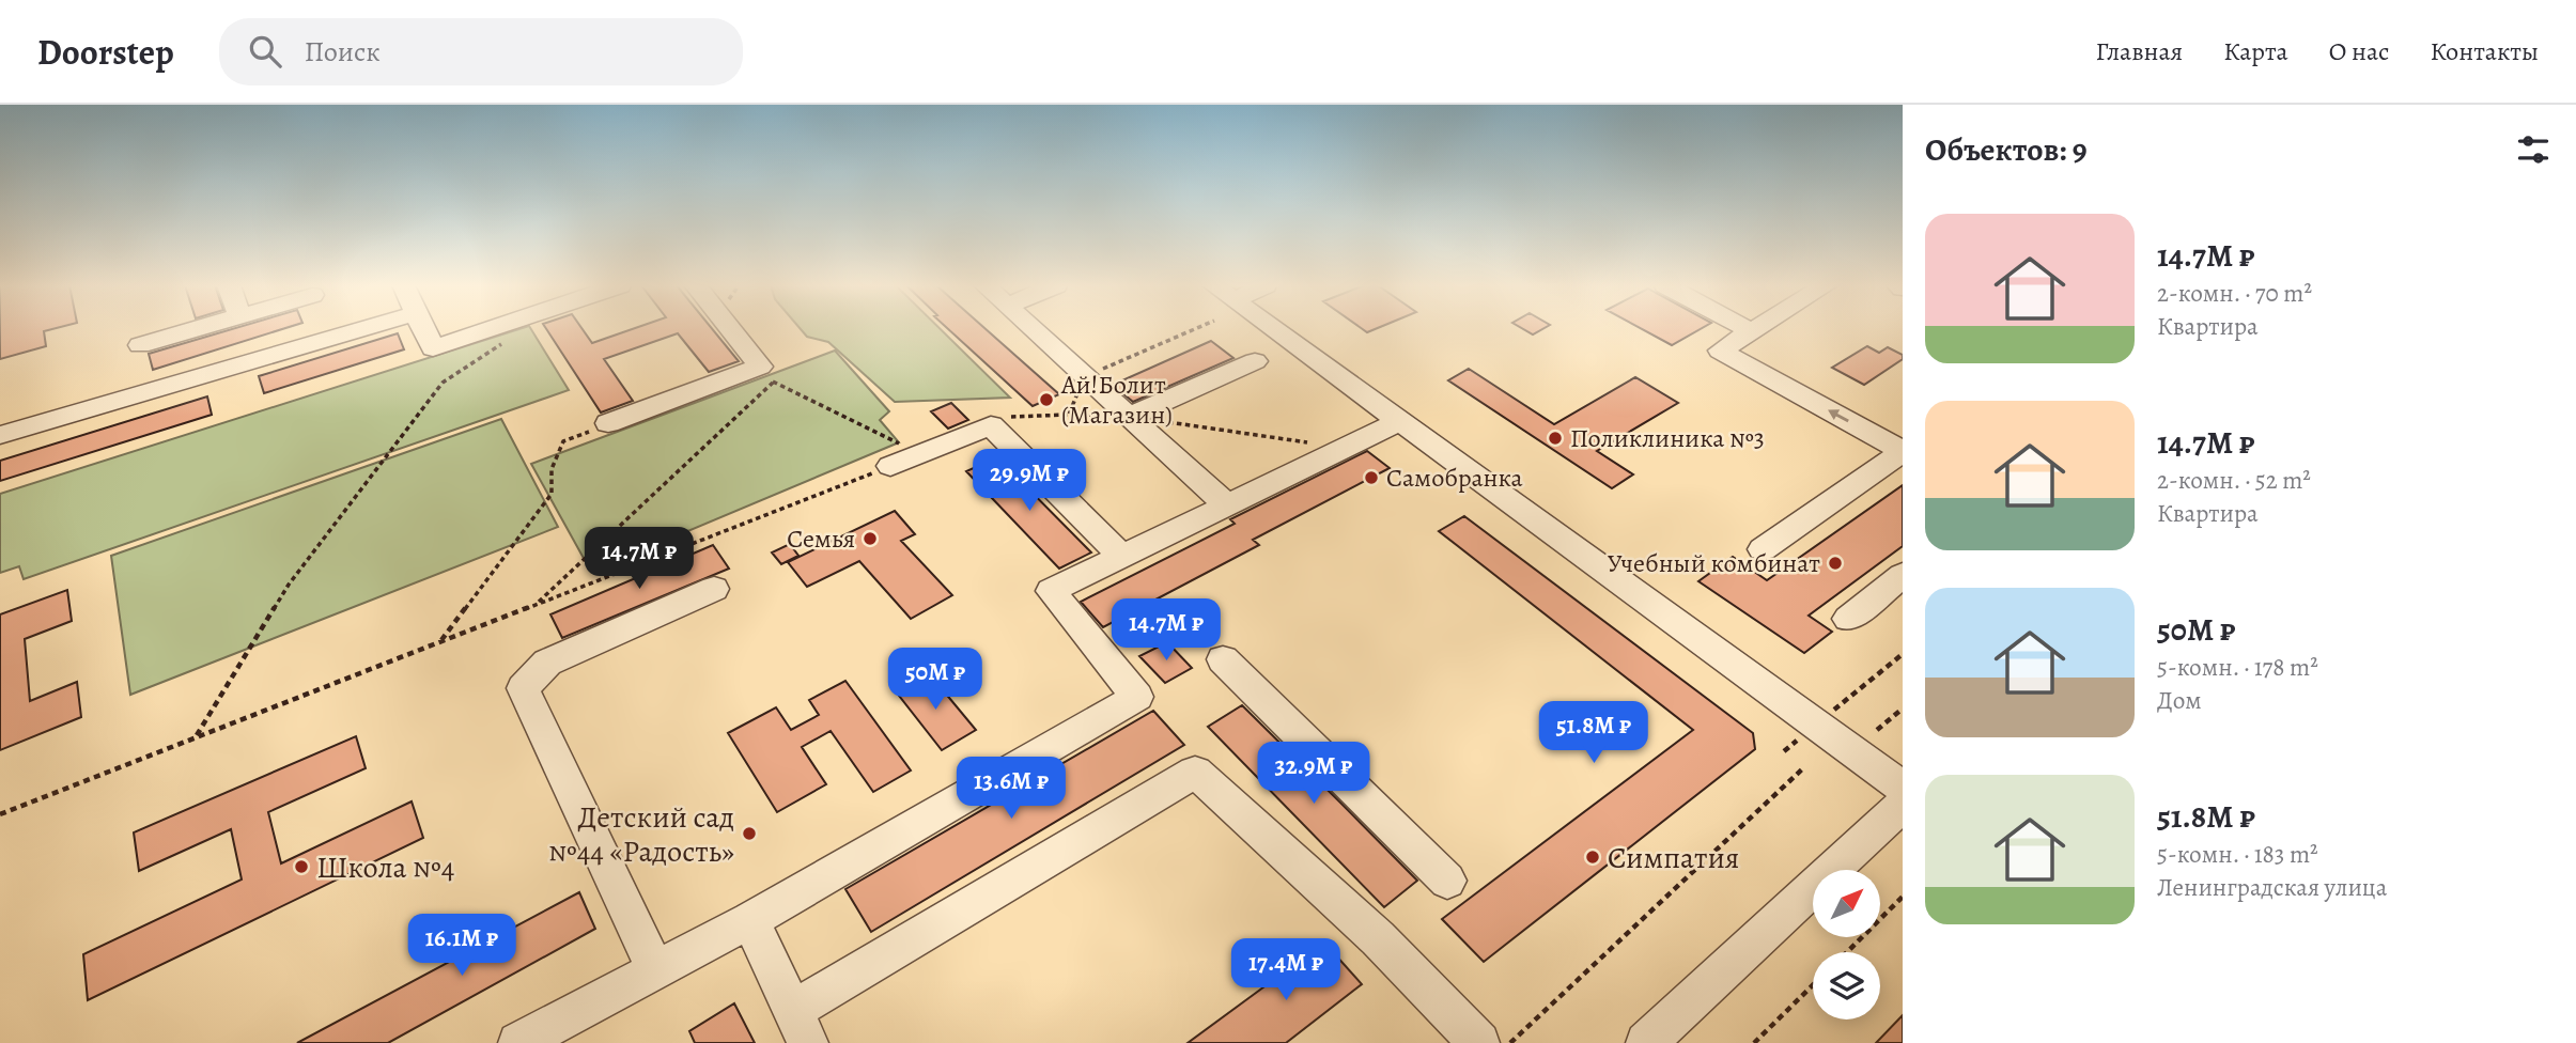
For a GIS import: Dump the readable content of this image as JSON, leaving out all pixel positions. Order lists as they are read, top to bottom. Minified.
{"places":["Ай!Болит (Магазин)","Поликлиника №3","Самобранка","Семья","Учебный комбинат","Детский сад №44 «Радость»","Симпатия","Школа №4"],"north":"top right","page":{"header":"Doorstep","search":"Поиск","nav":["Главная","Карта","О нас","Контакты"],"heading":"Объектов: 9","list":[{"name":"14.7M ₽","note":"2-комн. · 70 m² · Квартира"},{"name":"14.7M ₽","note":"2-комн. · 52 m² · Квартира"},{"name":"50M ₽","note":"5-комн. · 178 m² · Дом"},{"name":"51.8M ₽","note":"5-комн. · 183 m² · Ленинградская улица"}],"price":["29.9M ₽","14.7M ₽","14.7M ₽","50M ₽","51.8M ₽","32.9M ₽","13.6M ₽","16.1M ₽","17.4M ₽"]}}
